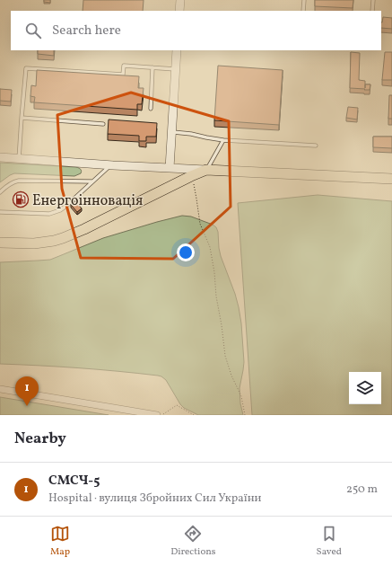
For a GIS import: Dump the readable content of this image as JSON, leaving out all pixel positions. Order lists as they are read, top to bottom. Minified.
{"places":{"fuel station":["Енергоінновація"]},"page":{"search":"Search here","pins":"1","heading":"Nearby","list":[{"mark":"1","name":"СМСЧ-5","note":"Hospital · вулиця Збройних Сил України","value":"250 m"}],"nav":["Map","Directions","Saved"]}}
